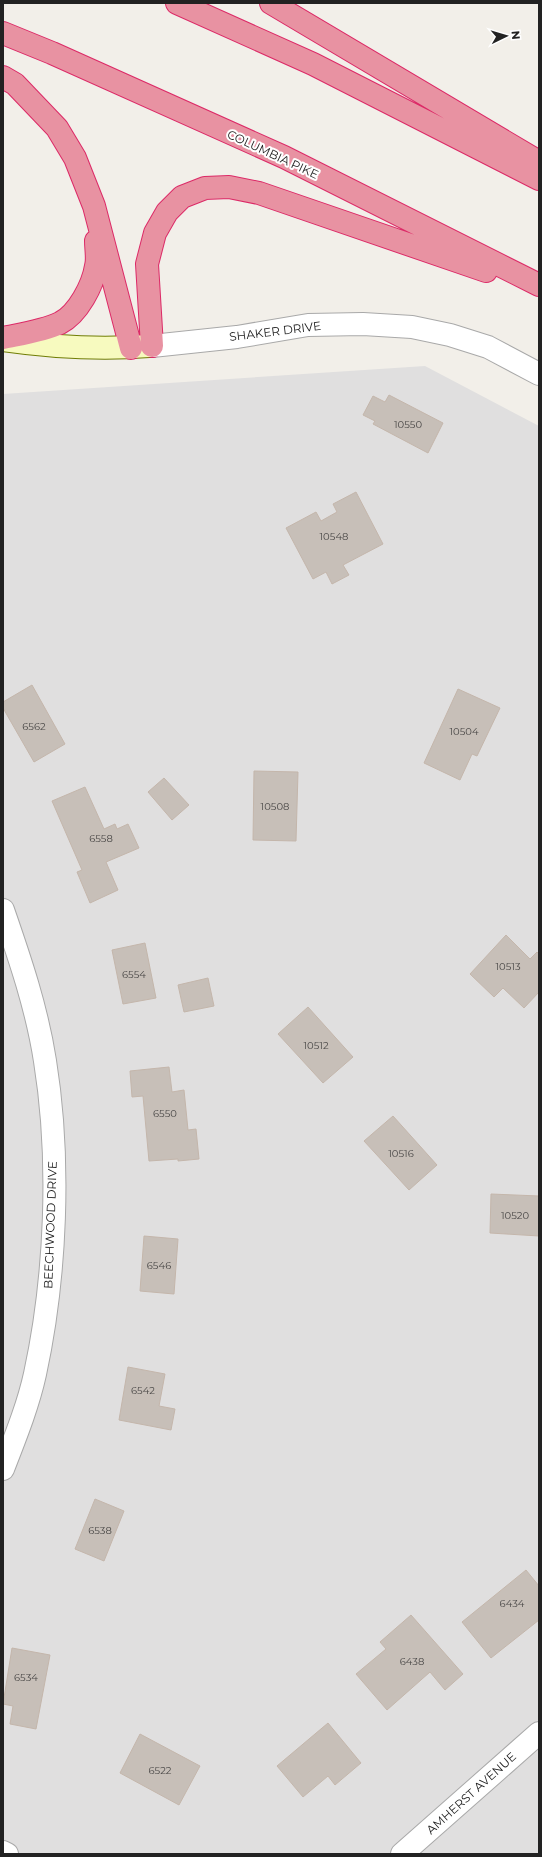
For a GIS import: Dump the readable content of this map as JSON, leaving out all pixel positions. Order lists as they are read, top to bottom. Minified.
{"streets":{"highway":["COLUMBIA PIKE"],"street":["SHAKER DRIVE","BEECHWOOD DRIVE","AMHERST AVENUE"]},"house_numbers":["10550","10548","6562","10504","10508","6558","10513","6554","10512","6550","10516","10520","6546","6542","6538","6434","6438","6534","6522"],"north":"right"}
